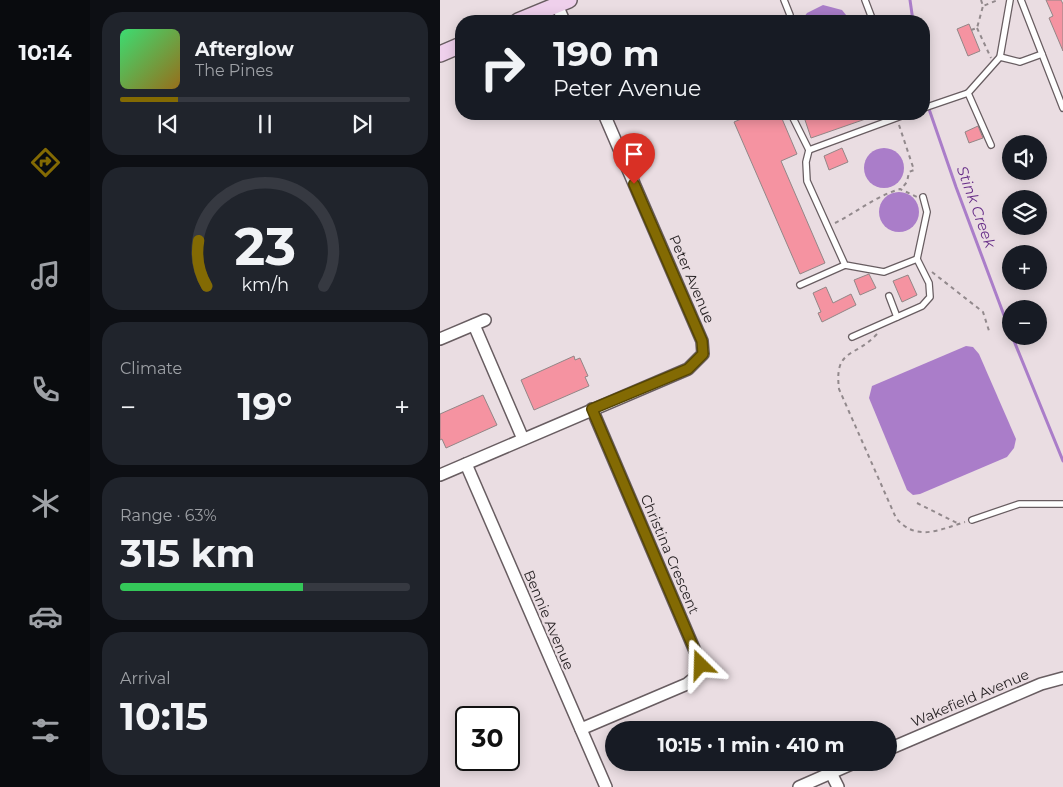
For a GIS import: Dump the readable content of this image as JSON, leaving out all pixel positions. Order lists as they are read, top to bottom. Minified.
{"streets":{"street":["Peter Avenue","Christina Crescent","Bennie Avenue","Wakefield Avenue"]},"crossings":[["Peter Avenue","Christina Crescent"],["Peter Avenue","Bennie Avenue"],["Christina Crescent","Bennie Avenue"]],"water":["Stink Creek"],"page":{"tabs":"10:14","turn":["190 m","Peter Avenue"],"song":["Afterglow","The Pines"],"map_buttons":["+","−"],"tile":["Climate",["Range · 63%","315 km"],["Arrival","10:15"]],"heat":["−","19°","+"],"limit":"30","trip":"10:15 · 1 min · 410 m","gauge":["23","km/h"]}}
